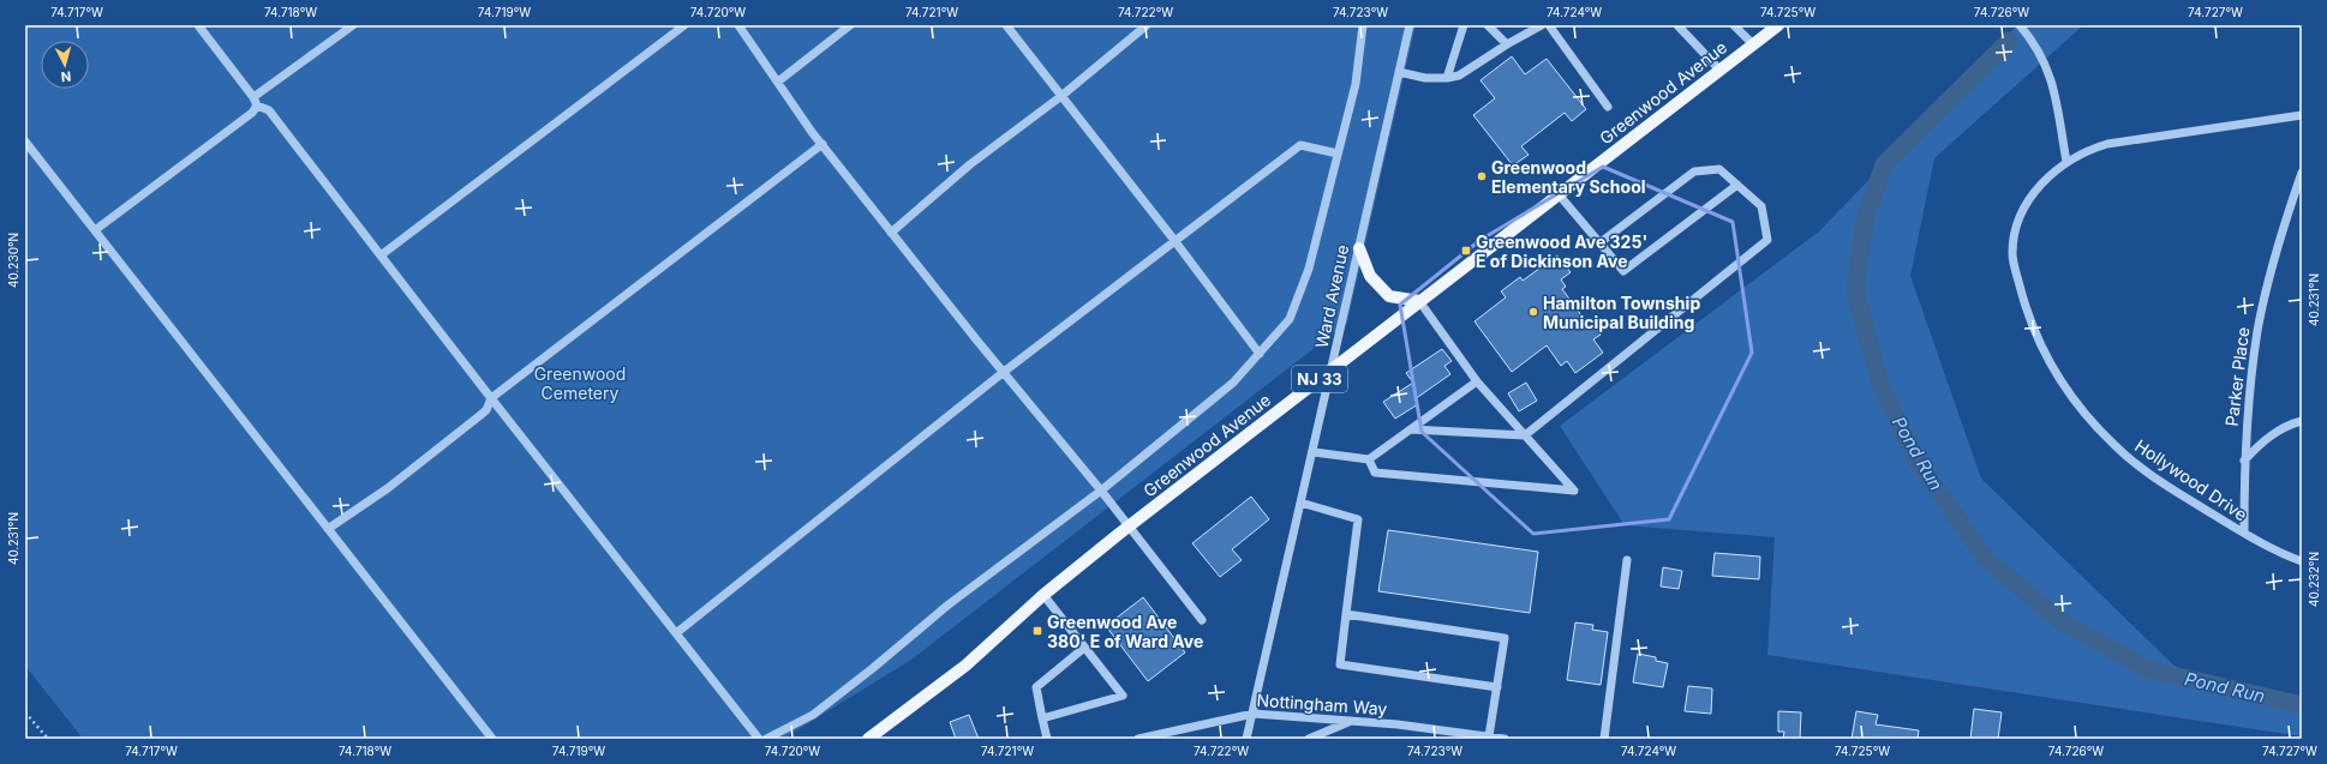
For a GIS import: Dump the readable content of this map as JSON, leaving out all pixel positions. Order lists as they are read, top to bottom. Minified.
{"streets":{"main road":["Greenwood Avenue","NJ 33"],"street":["Ward Avenue","Parker Place","Hollywood Drive","Nottingham Way"]},"crossings":[["Greenwood Avenue","Ward Avenue"],["Ward Avenue","Nottingham Way"],["Parker Place","Hollywood Drive"]],"water":["Pond Run"],"parks":["Greenwood Cemetery"],"places":{"other":["Greenwood Elementary School","Hamilton Township Municipal Building"],"transit":["Greenwood Ave 325' E of Dickinson Ave","Greenwood Ave 380' E of Ward Ave"]},"north":"bottom","coordinates":["74.717°W","74.718°W","74.719°W","74.720°W","74.721°W","74.722°W","74.723°W","74.724°W","74.725°W","74.726°W","74.727°W","40.230°N","40.231°N","40.232°N"]}
